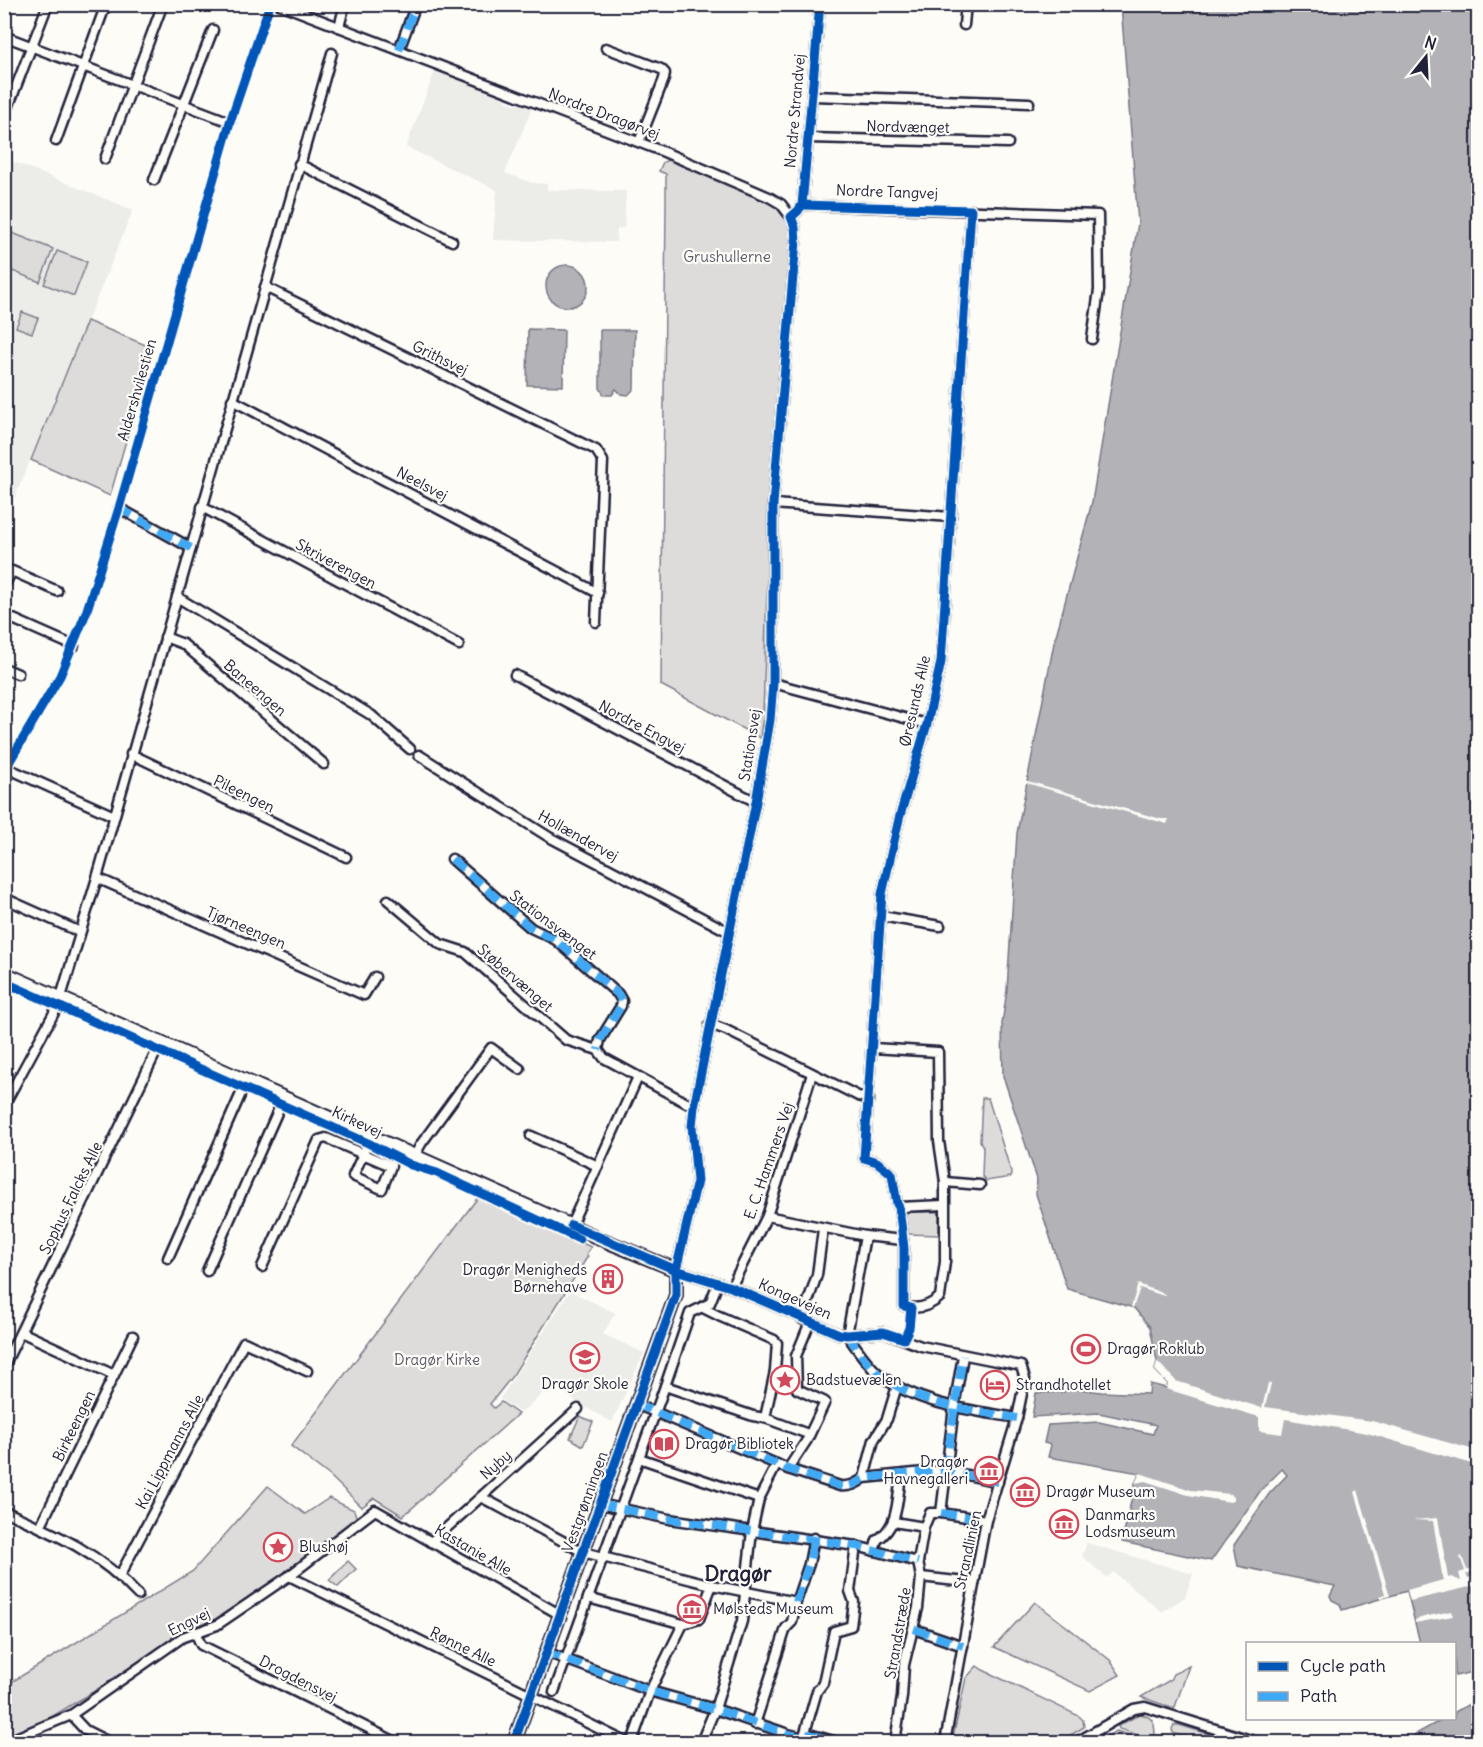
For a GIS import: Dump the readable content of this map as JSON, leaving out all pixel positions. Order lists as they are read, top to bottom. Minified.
{"streets":{"main road":["Kirkevej","Vestgrønningen"],"street":["Nordre Strandvej","Nordre Dragørvej","Nordvænget","Nordre Tangvej","Grithsvej","Neelsvej","Skriverengen","Baneengen","Øresunds Alle","Nordre Engvej","Stationsvej","Pileengen","Hollændervej","Stationsvænget","Tjørneengen","Støbervænget","E. C. Hammers Vej","Sophus Falcks Alle","Kongevejen","Birkeengen","Kai Lippmanns Alle","Nyby","Kastanie Alle","Strandlinien","Engvej","Strandstræde","Rønne Alle","Drogdensvej"],"cycle path":["Aldershvilestien"]},"crossings":[["Nordre Strandvej","Nordvænget"],["Nordre Strandvej","Nordre Tangvej"],["Nordre Dragørvej","Stationsvej"],["Nordre Tangvej","Øresunds Alle"],["Grithsvej","Neelsvej"],["Nordre Engvej","Stationsvej"],["Stationsvej","Hollændervej"],["Stationsvej","Støbervænget"],["Stationsvej","Kirkevej"],["Stationsvej","Kongevejen"],["Stationsvej","Vestgrønningen"],["Stationsvænget","Støbervænget"],["Kirkevej","Sophus Falcks Alle"],["Kirkevej","Kongevejen"],["Kirkevej","Vestgrønningen"],["E. C. Hammers Vej","Kongevejen"],["Kongevejen","Vestgrønningen"],["Kongevejen","Strandlinien"],["Nyby","Kastanie Alle"],["Vestgrønningen","Kastanie Alle"],["Vestgrønningen","Rønne Alle"],["Kastanie Alle","Engvej"],["Engvej","Rønne Alle"],["Engvej","Drogdensvej"]],"districts":["Dragør"],"parks":["Grushullerne","Dragør Kirke"],"places":{"building":["Dragør Menigheds Børnehave"],"sports":["Dragør Roklub"],"school or university":["Dragør Skole"],"place":["Badstuevælen","Blushøj"],"hotel":["Strandhotellet"],"library":["Dragør Bibliotek"],"museum":["Dragør Havnegalleri","Dragør Museum","Danmarks Lodsmuseum","Mølsteds Museum"]},"legend":["Cycle path","Path"],"north":"top"}
